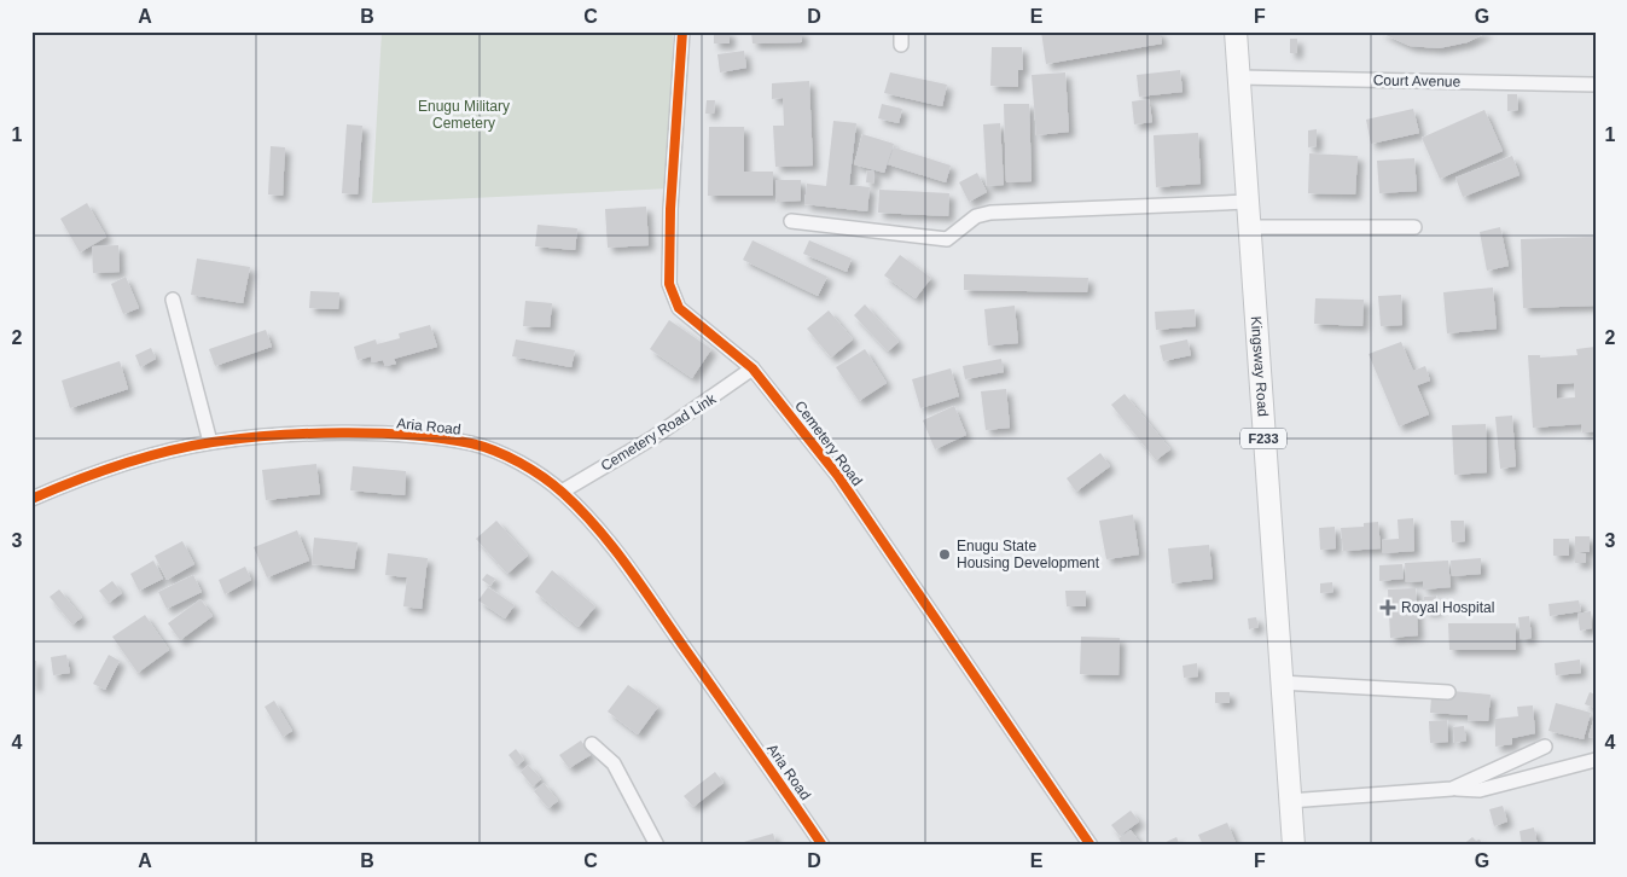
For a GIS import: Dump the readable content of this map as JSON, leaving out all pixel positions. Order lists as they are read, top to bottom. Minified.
{"streets":{"main road":["Kingsway Road","F233"],"street":["Court Avenue","Aria Road","Cemetery Road Link","Cemetery Road"]},"crossings":[["Court Avenue","Kingsway Road"],["Aria Road","Cemetery Road Link"],["Cemetery Road Link","Cemetery Road"]],"parks":["Enugu Military Cemetery"],"places":{"other":["Enugu State Housing Development"],"health":["Royal Hospital"]},"grid":{"columns":["A","B","C","D","E","F","G"],"rows":["1","2","3","4"]}}
